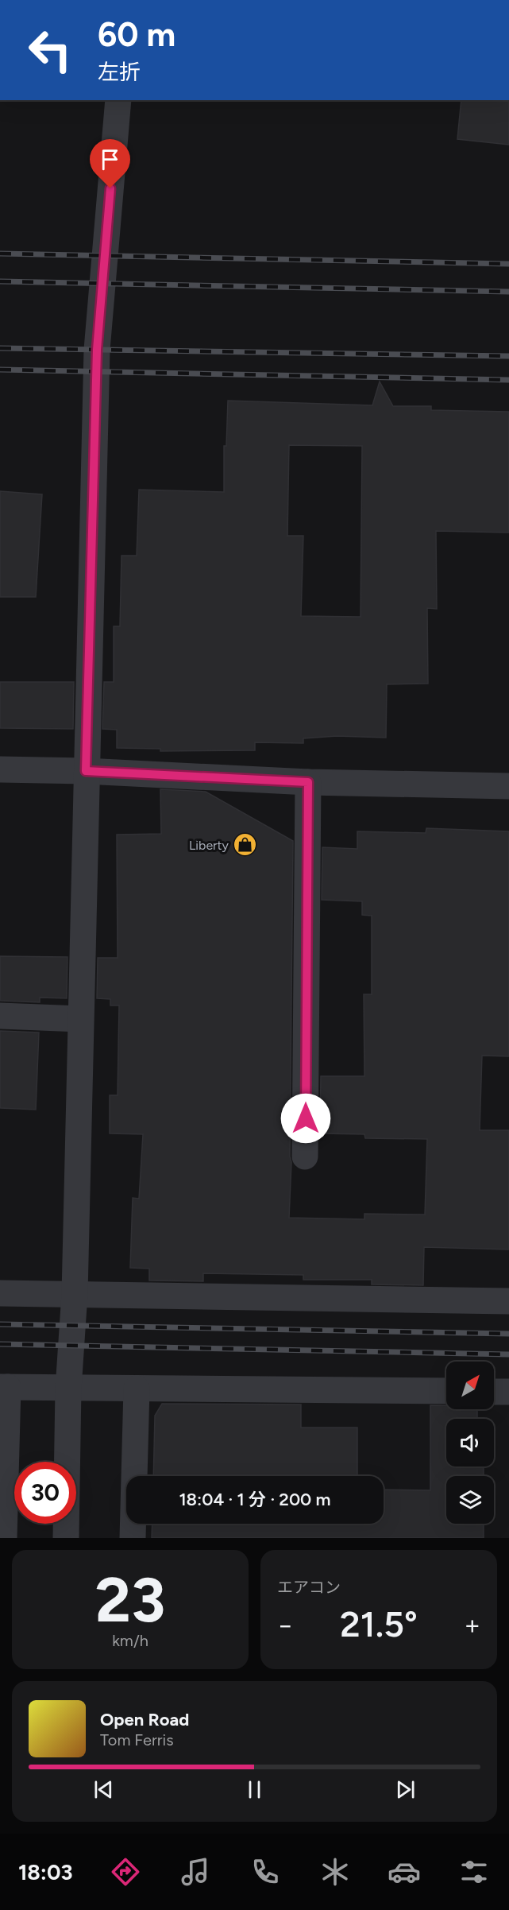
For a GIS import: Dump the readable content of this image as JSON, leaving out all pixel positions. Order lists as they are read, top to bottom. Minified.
{"places":{"shop":["Liberty"]},"north":"top right","page":{"turn":["60 m","左折"],"limit":"30","trip":"18:04 · 1 分 · 200 m","tile":[["23","km/h"],"エアコン"],"heat":["−","21.5°","+"],"song":["Open Road","Tom Ferris"],"tabs":"18:03"}}
